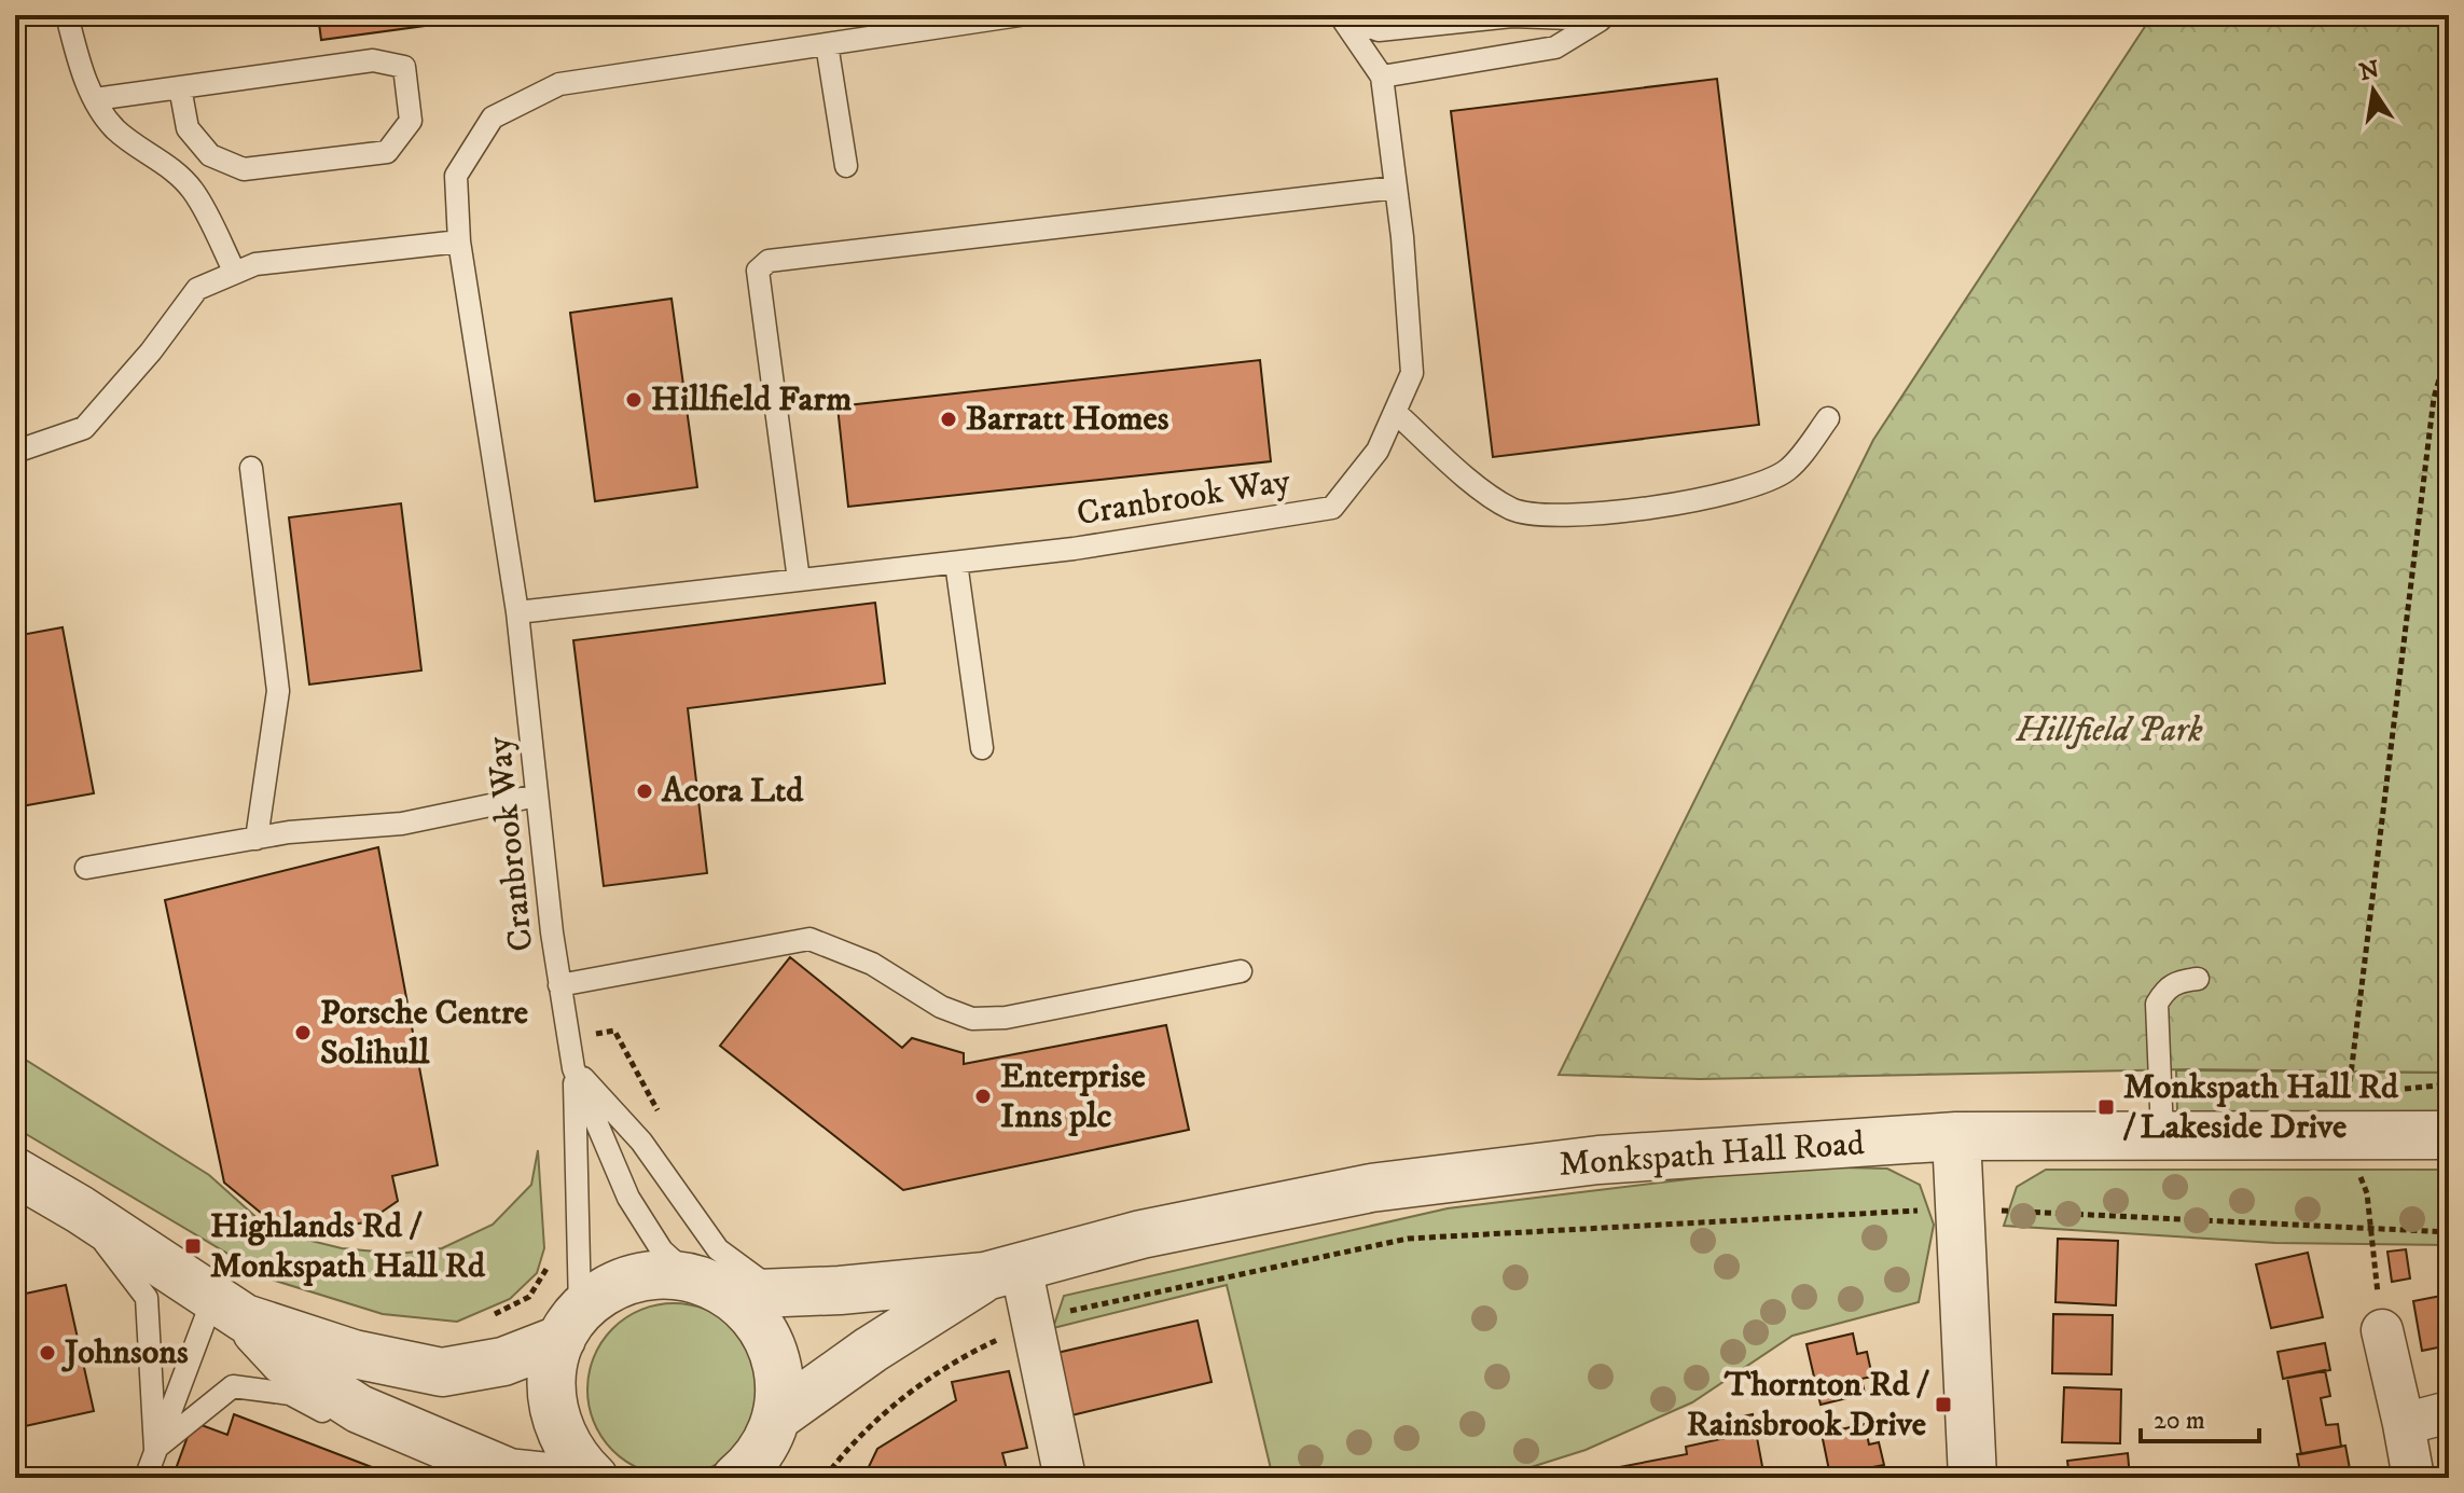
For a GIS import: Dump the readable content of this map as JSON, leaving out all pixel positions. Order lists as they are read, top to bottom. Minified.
{"streets":{"street":["Monkspath Hall Road"],"lane":["Cranbrook Way"]},"parks":["Hillfield Park"],"places":{"other":["Hillfield Farm","Barratt Homes","Acora Ltd","Porsche Centre Solihull","Enterprise Inns plc","Johnsons"],"transit":["Monkspath Hall Rd / Lakeside Drive","Highlands Rd / Monkspath Hall Rd","Thornton Rd / Rainsbrook Drive"]},"scale_bar":"20 m","north":"top"}
